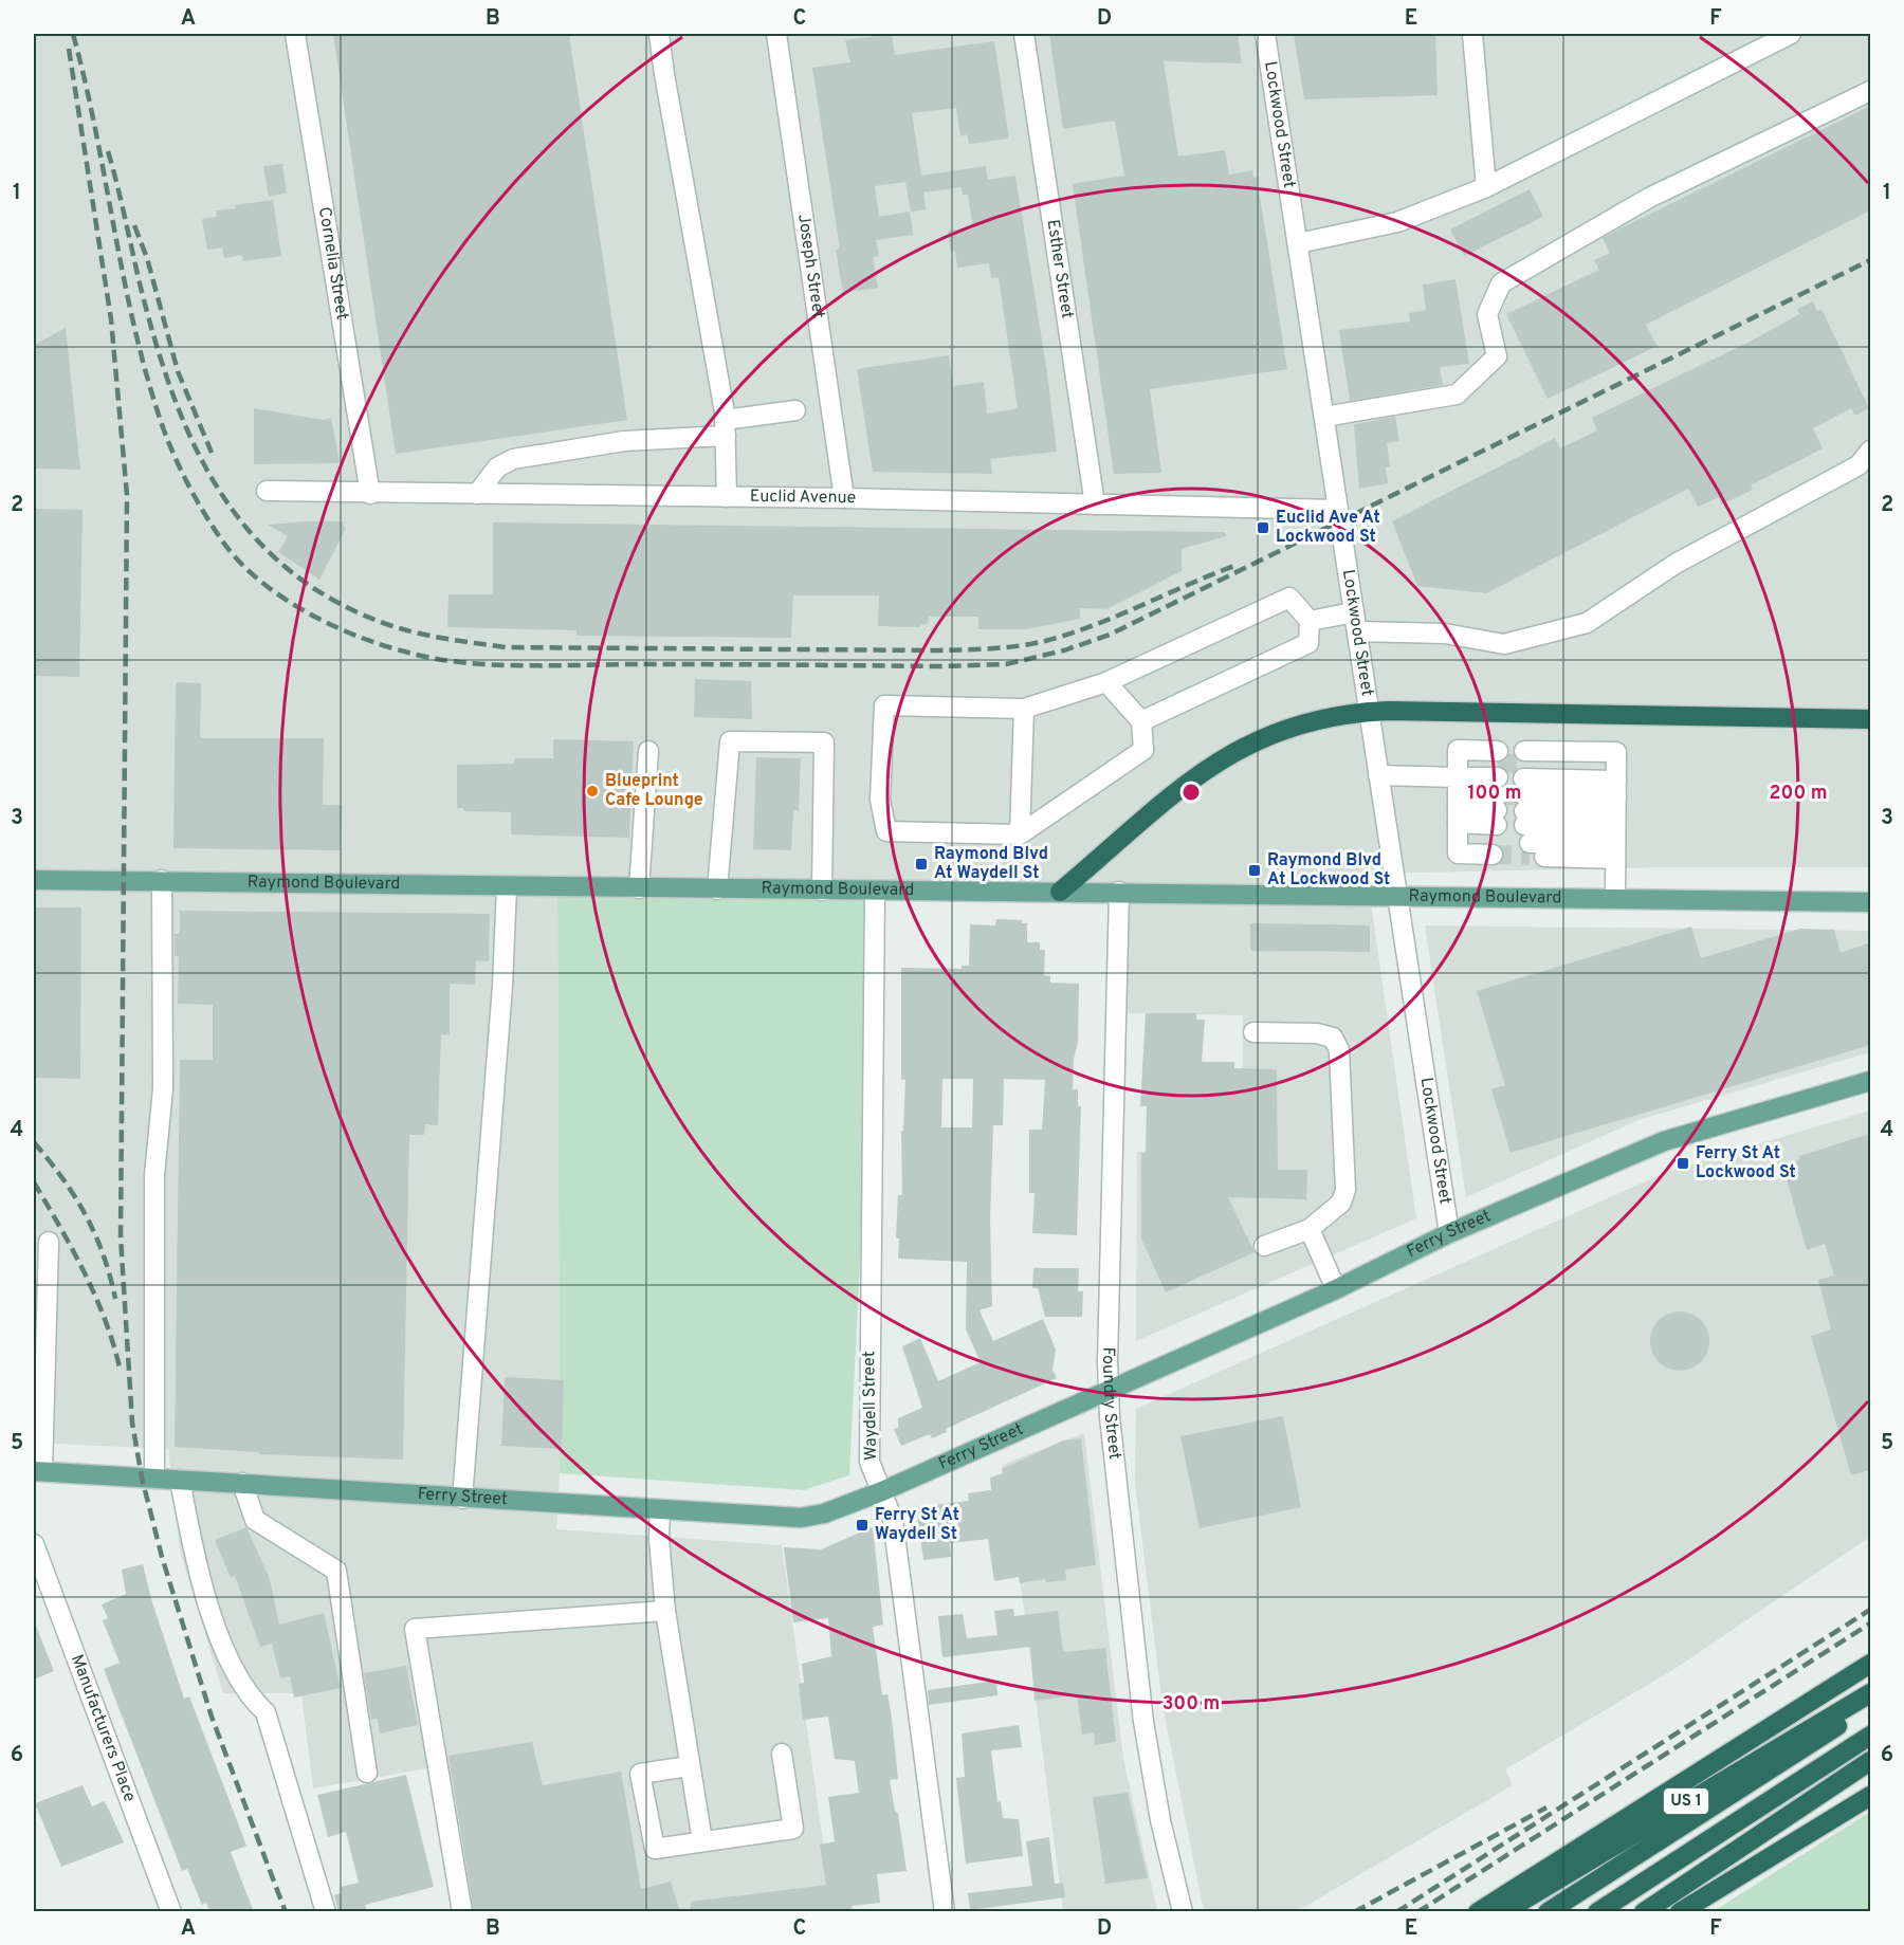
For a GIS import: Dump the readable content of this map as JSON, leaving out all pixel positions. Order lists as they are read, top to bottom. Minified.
{"streets":{"highway":["US 1"],"main road":["Raymond Boulevard","Ferry Street"],"street":["Lockwood Street","Cornelia Street","Joseph Street","Esther Street","Euclid Avenue","Foundry Street","Waydell Street","Manufacturers Place"]},"crossings":[["Lockwood Street","Euclid Avenue"],["Lockwood Street","Raymond Boulevard"],["Lockwood Street","Ferry Street"],["Cornelia Street","Euclid Avenue"],["Joseph Street","Euclid Avenue"],["Esther Street","Euclid Avenue"],["Raymond Boulevard","Foundry Street"],["Raymond Boulevard","Waydell Street"],["Ferry Street","Foundry Street"],["Ferry Street","Waydell Street"]],"places":{"transit":["Euclid Ave At Lockwood St","Raymond Blvd At Waydell St","Raymond Blvd At Lockwood St","Ferry St At Lockwood St","Ferry St At Waydell St"],"other":["Blueprint Cafe Lounge"]},"grid":{"columns":["A","B","C","D","E","F"],"rows":["1","2","3","4","5","6"]},"rings":["100 m","200 m","300 m"]}
